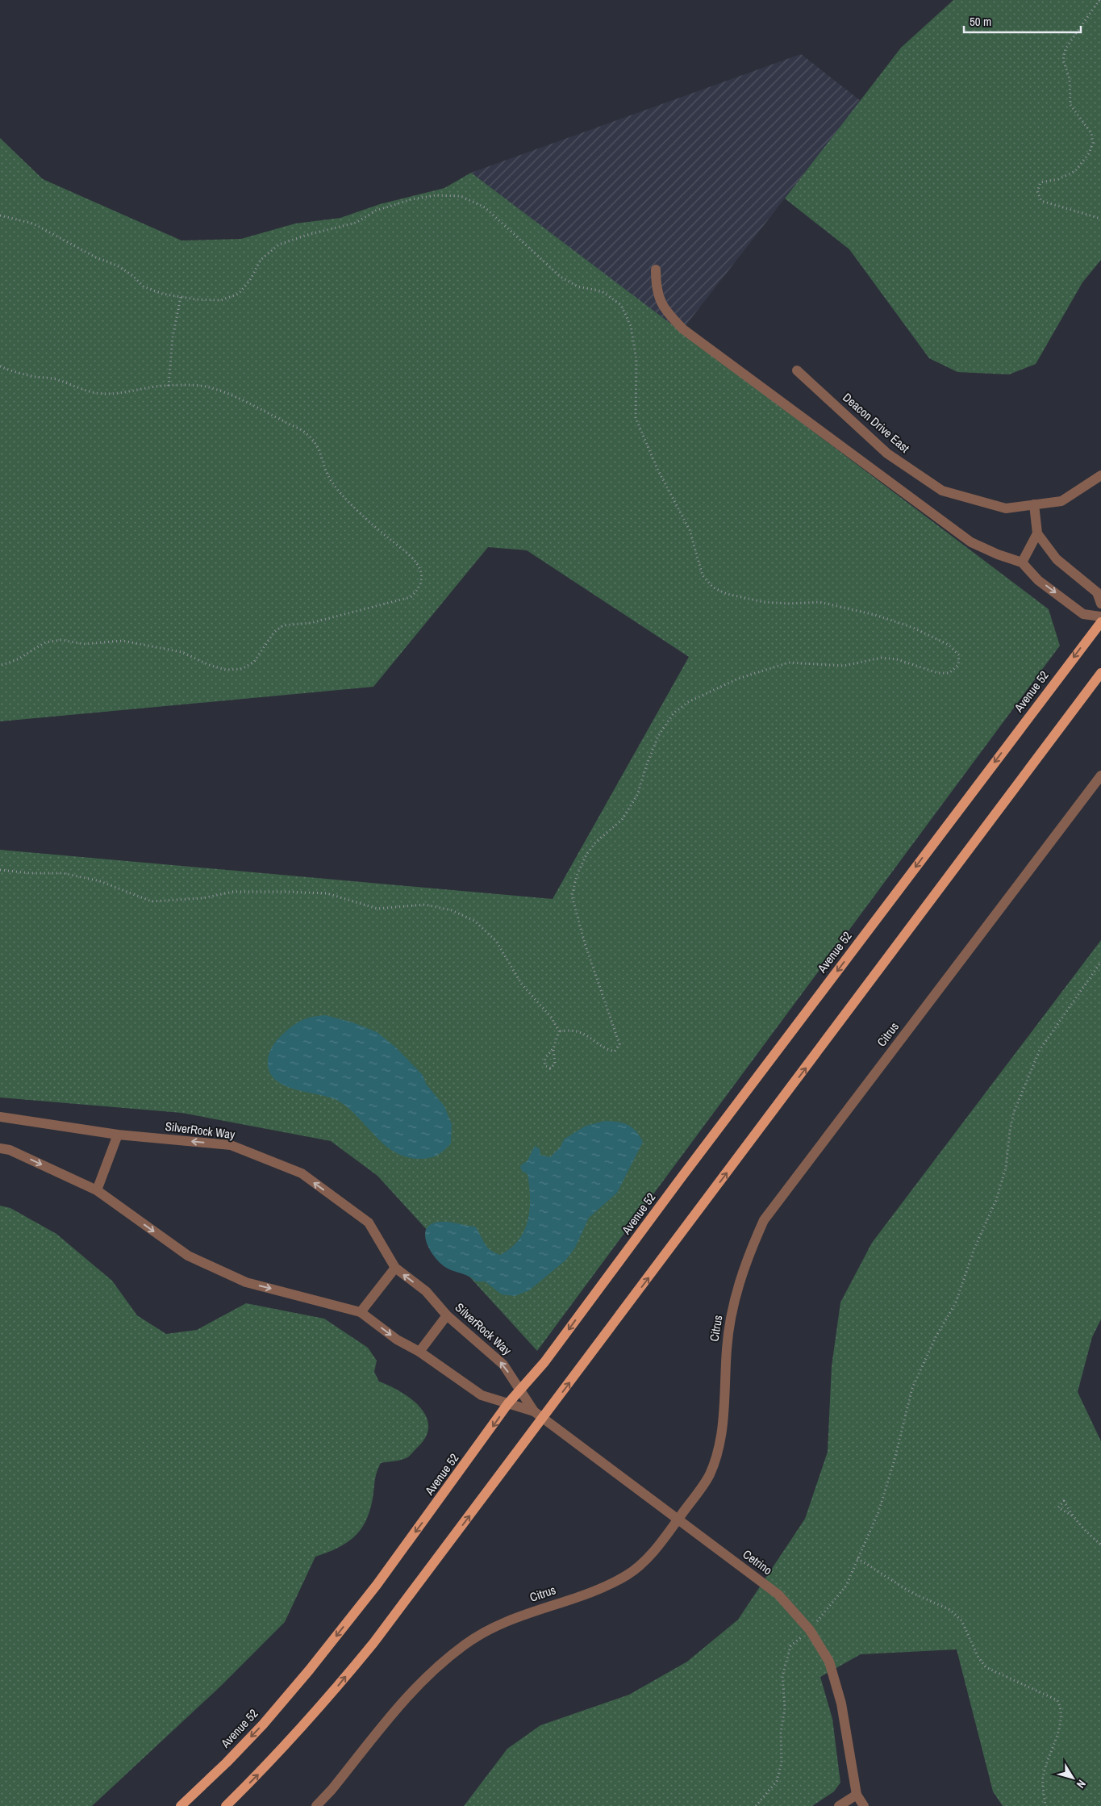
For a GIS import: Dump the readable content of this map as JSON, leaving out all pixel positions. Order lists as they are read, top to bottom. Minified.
{"streets":{"main road":["Avenue 52"],"street":["Deacon Drive East","Citrus","SilverRock Way","Cetrino"]},"crossings":[["Avenue 52","SilverRock Way"],["Citrus","Cetrino"],["SilverRock Way","Cetrino"]],"scale_bar":"50 m","north":"bottom right"}
